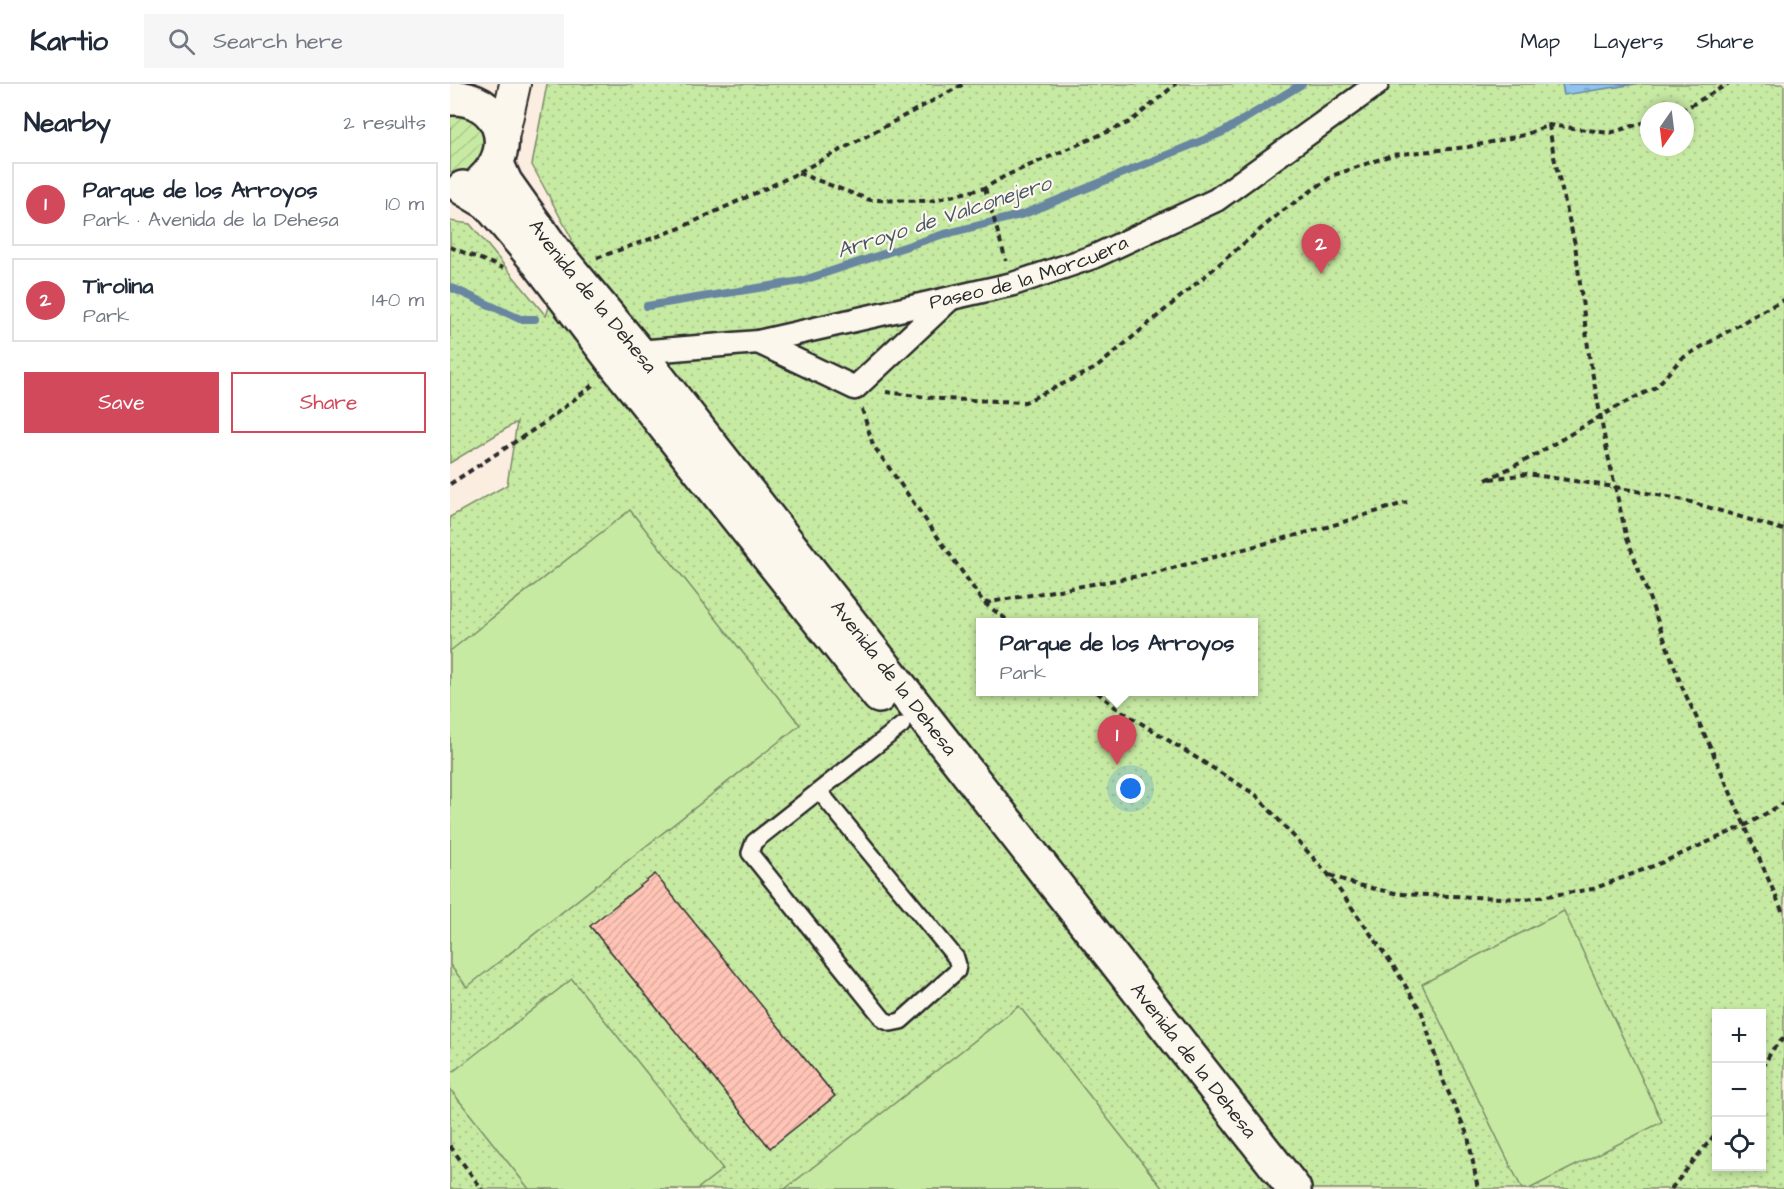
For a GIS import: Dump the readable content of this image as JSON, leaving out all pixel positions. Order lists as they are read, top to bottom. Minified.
{"streets":{"street":["Paseo de la Morcuera","Avenida de la Dehesa"]},"crossings":[["Paseo de la Morcuera","Avenida de la Dehesa"]],"water":["Arroyo de Valconejero"],"north":"bottom","page":{"header":"Kartio","search":"Search here","nav":["Map","Layers","Share"],"heading":["Nearby","2 results"],"list":[{"mark":"1","name":"Parque de los Arroyos","note":"Park · Avenida de la Dehesa","value":"10 m"},{"mark":"2","name":"Tirolina","note":"Park","value":"140 m"}],"pins":["2","1"],"buttons":["Save","Share"],"popup":["Parque de los Arroyos","Park"],"map_buttons":["+","−"]}}
